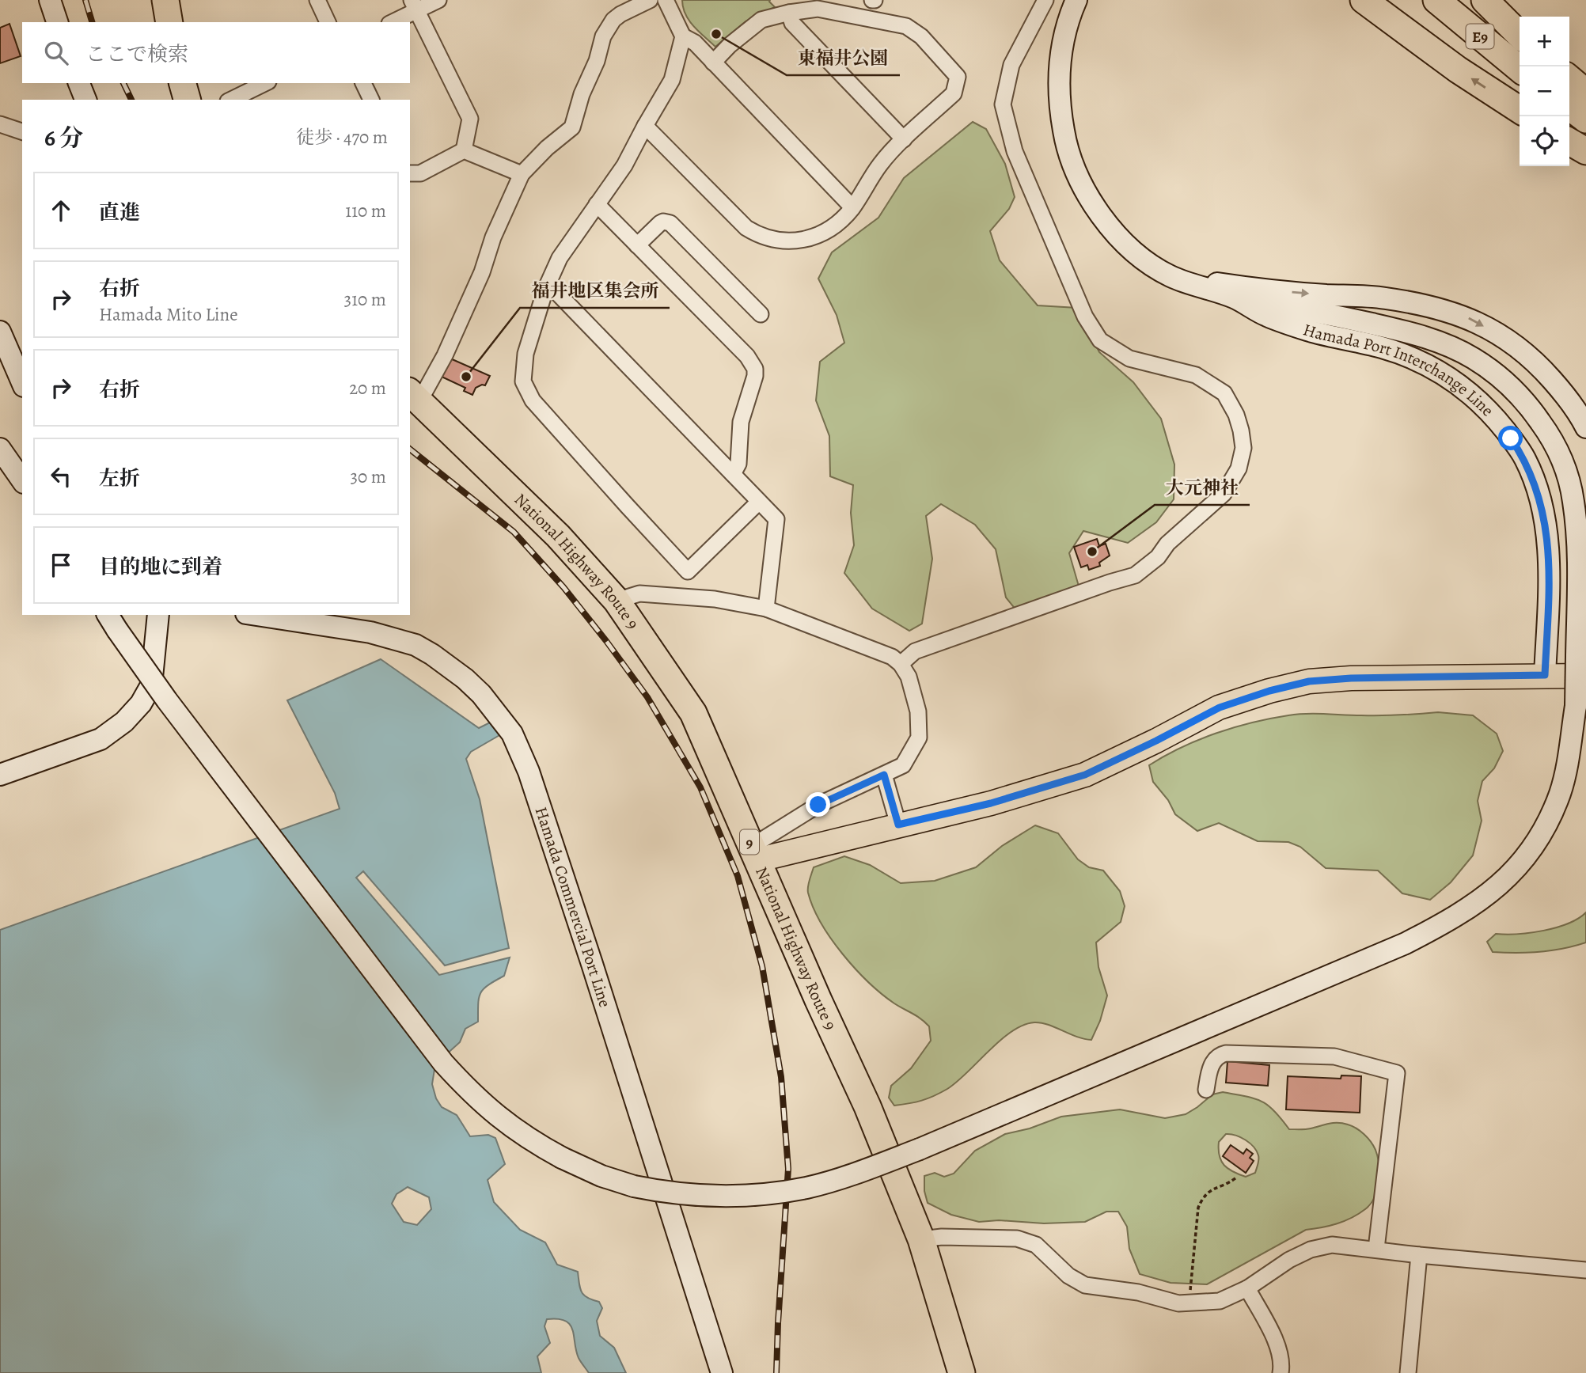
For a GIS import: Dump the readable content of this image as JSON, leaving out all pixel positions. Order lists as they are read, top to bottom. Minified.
{"streets":{"highway":["E9","National Highway Route 9","9"],"street":["Hamada Port Interchange Line","Hamada Commercial Port Line"]},"places":["東福井公園","福井地区集会所","大元神社"],"page":{"map_buttons":["+","−"],"search":"ここで検索","heading":["6 分","徒歩 · 470 m"],"list":[["直進","110 m"],["右折","Hamada Mito Line","310 m"],["右折","20 m"],["左折","30 m"],"目的地に到着"]}}
